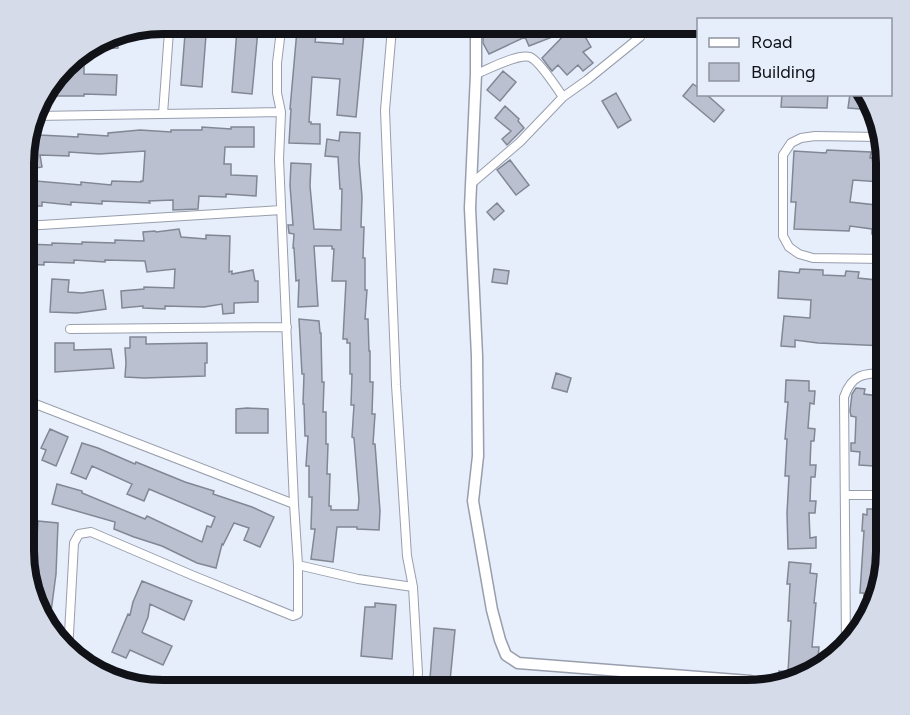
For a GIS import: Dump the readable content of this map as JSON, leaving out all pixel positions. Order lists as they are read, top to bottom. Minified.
{"legend":["Road","Building"]}
